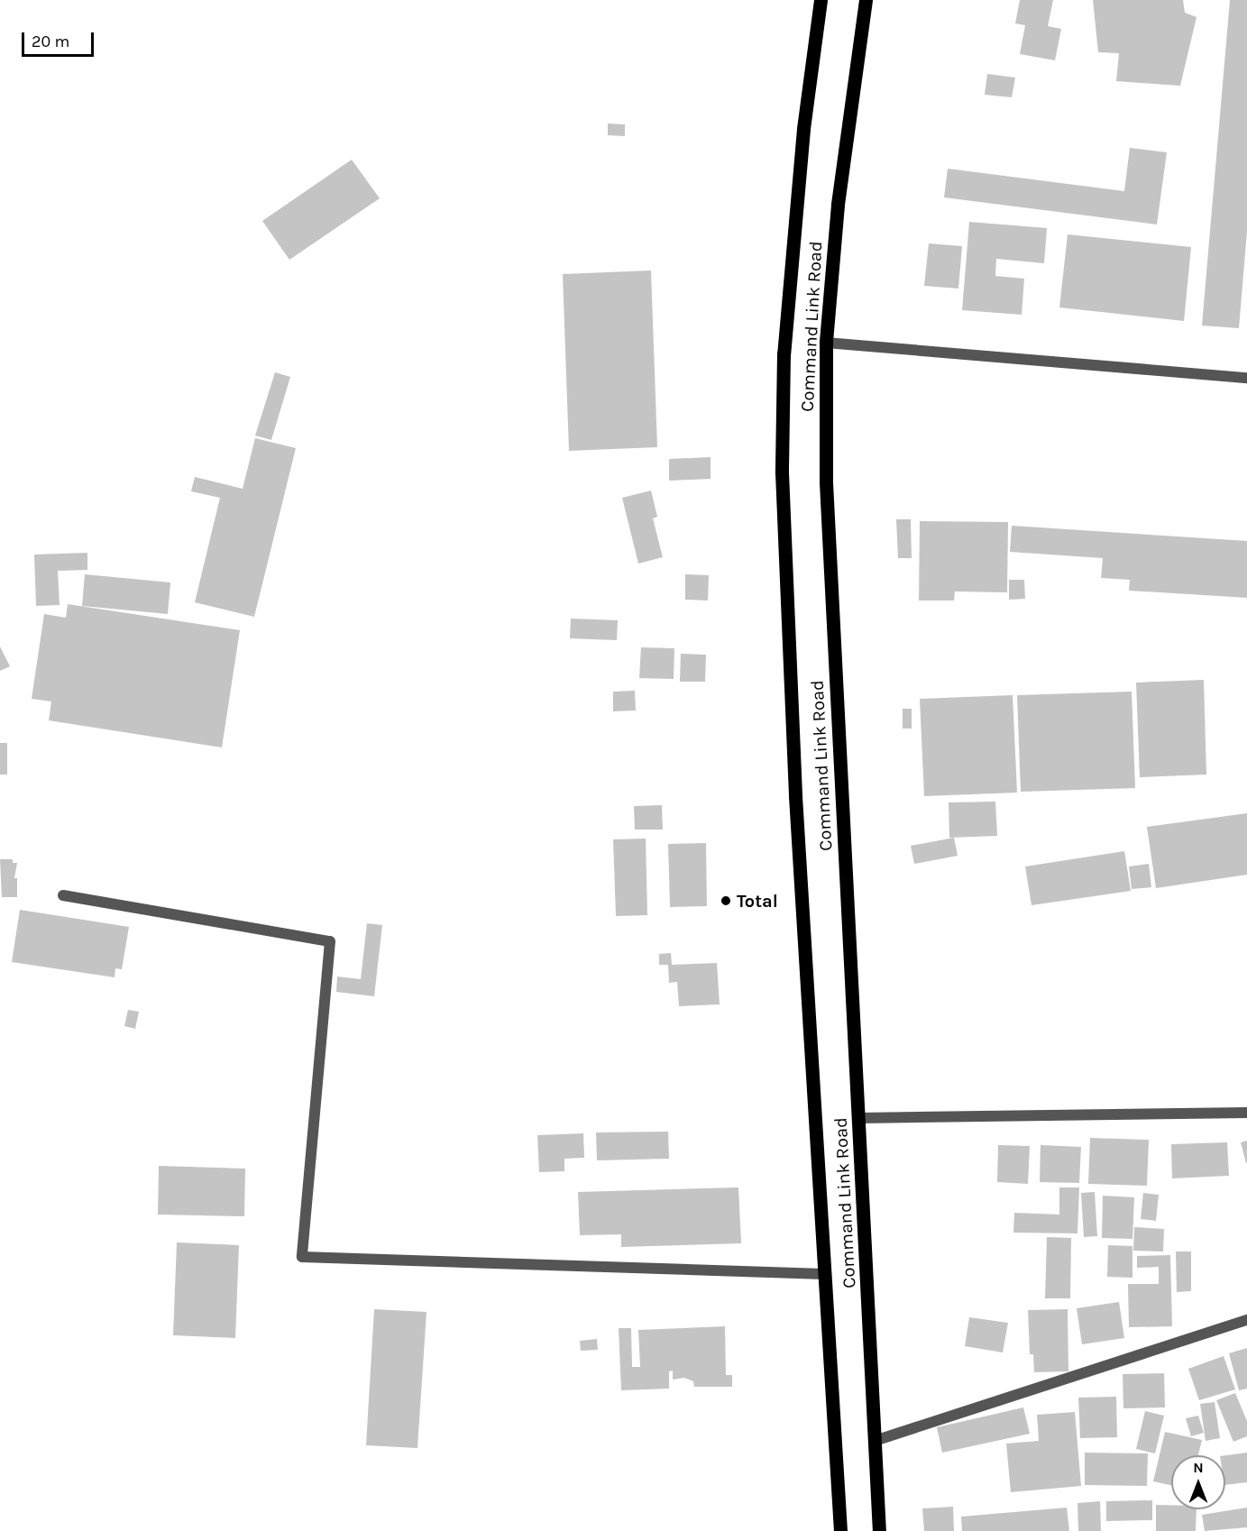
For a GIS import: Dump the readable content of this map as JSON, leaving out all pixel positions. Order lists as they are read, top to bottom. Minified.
{"streets":{"main road":["Command Link Road"]},"places":["Total"],"scale_bar":"20 m","north":"top"}
